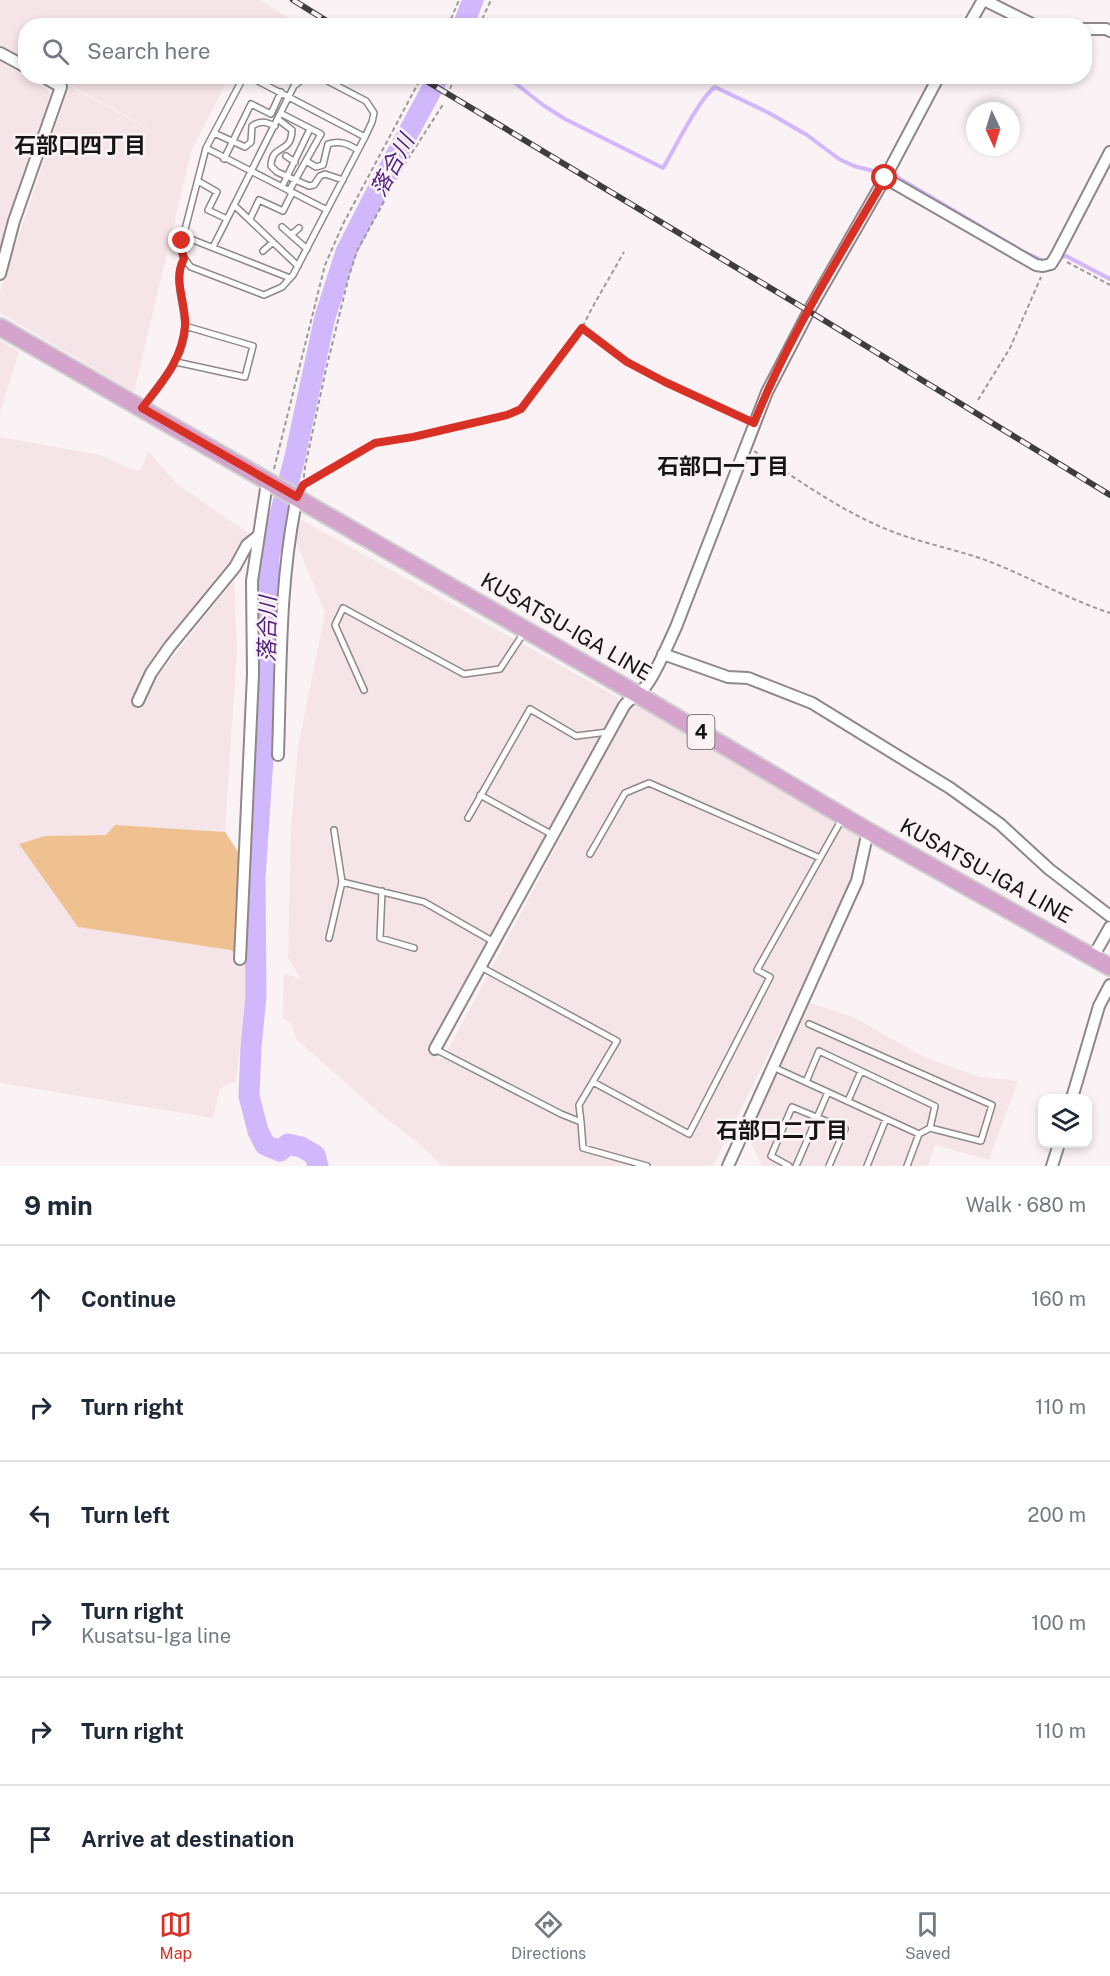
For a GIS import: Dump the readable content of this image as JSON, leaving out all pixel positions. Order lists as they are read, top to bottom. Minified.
{"streets":{"main road":["KUSATSU-IGA LINE","4"]},"districts":["石部口四丁目","石部口一丁目","石部口二丁目"],"water":["落合川"],"north":"bottom","page":{"search":"Search here","heading":["9 min","Walk · 680 m"],"list":[["Continue","160 m"],["Turn right","110 m"],["Turn left","200 m"],["Turn right","Kusatsu-Iga line","100 m"],["Turn right","110 m"],"Arrive at destination"],"nav":["Map","Directions","Saved"]}}
